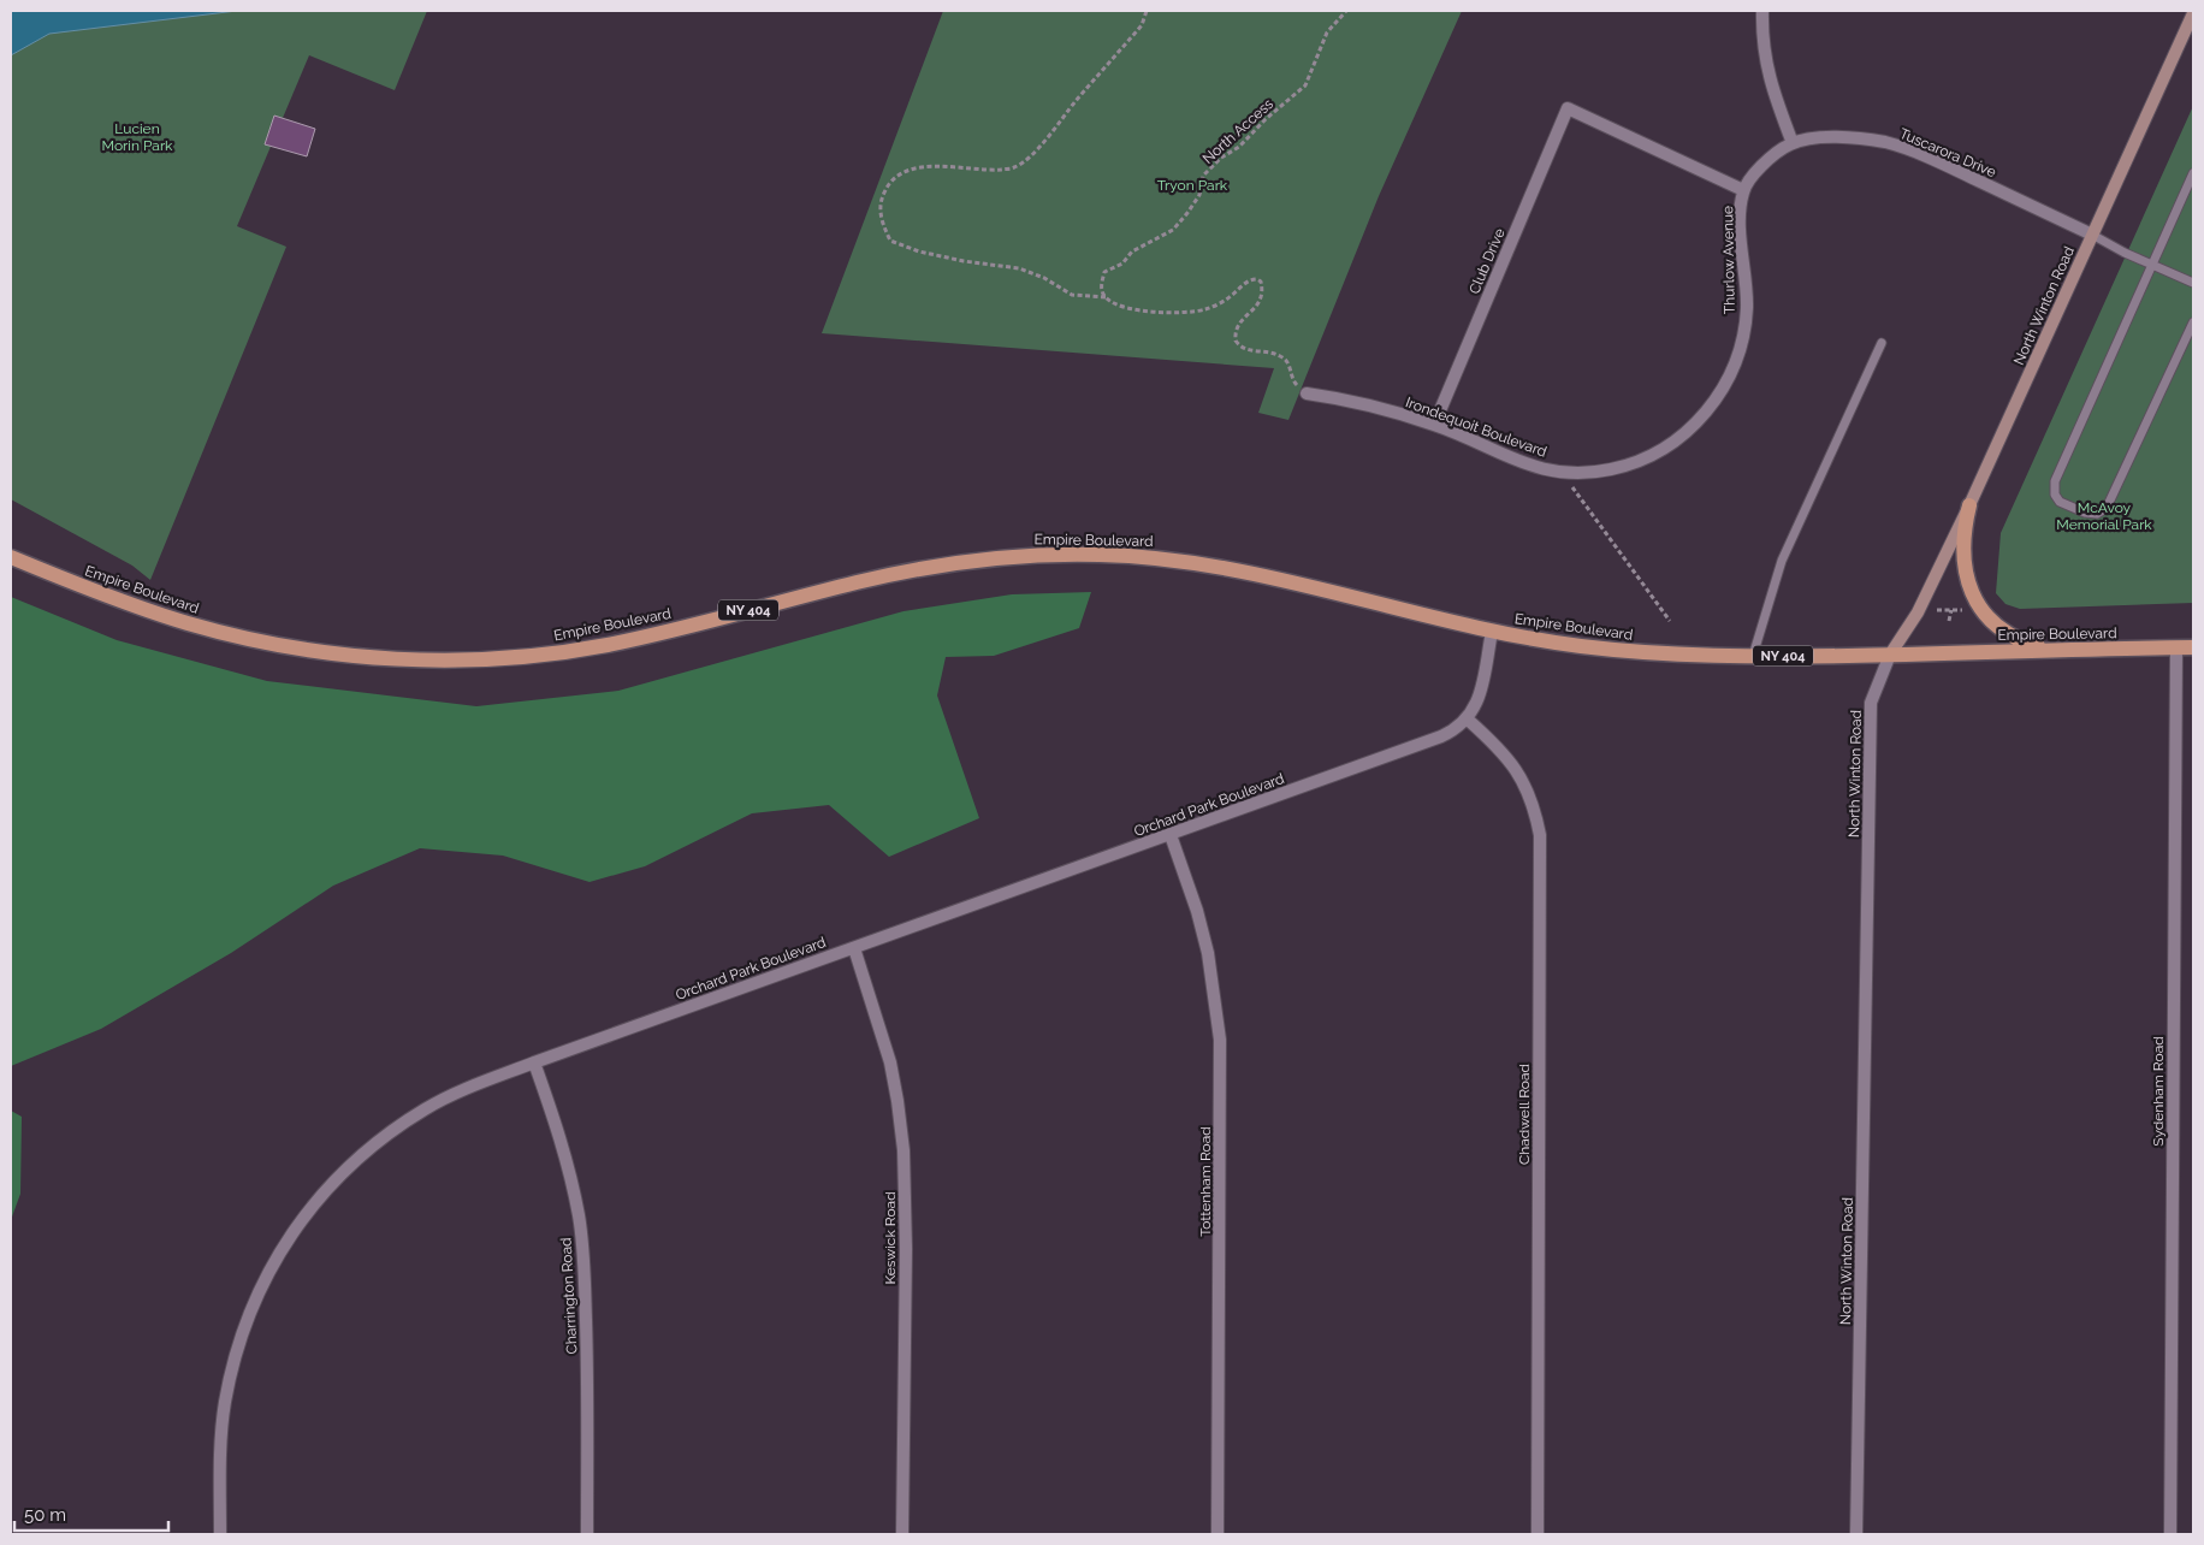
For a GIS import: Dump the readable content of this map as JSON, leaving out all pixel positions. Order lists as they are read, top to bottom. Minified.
{"streets":{"main road":["North Winton Road","Empire Boulevard","NY 404"],"street":["Tuscarora Drive","Thurlow Avenue","Club Drive","Irondequoit Boulevard","Orchard Park Boulevard","Sydenham Road","Chadwell Road","Tottenham Road","Keswick Road","Charrington Road"],"path":["North Access"]},"crossings":[["Tuscarora Drive","Thurlow Avenue"],["Tuscarora Drive","Club Drive"],["Tuscarora Drive","North Winton Road"],["Thurlow Avenue","Club Drive"],["Thurlow Avenue","Irondequoit Boulevard"],["Club Drive","Irondequoit Boulevard"],["North Winton Road","Empire Boulevard"],["Empire Boulevard","Sydenham Road"],["Orchard Park Boulevard","Chadwell Road"],["Orchard Park Boulevard","Tottenham Road"],["Orchard Park Boulevard","Keswick Road"],["Orchard Park Boulevard","Charrington Road"]],"parks":["Lucien Morin Park","Tryon Park","McAvoy Memorial Park"],"scale_bar":"50 m"}
